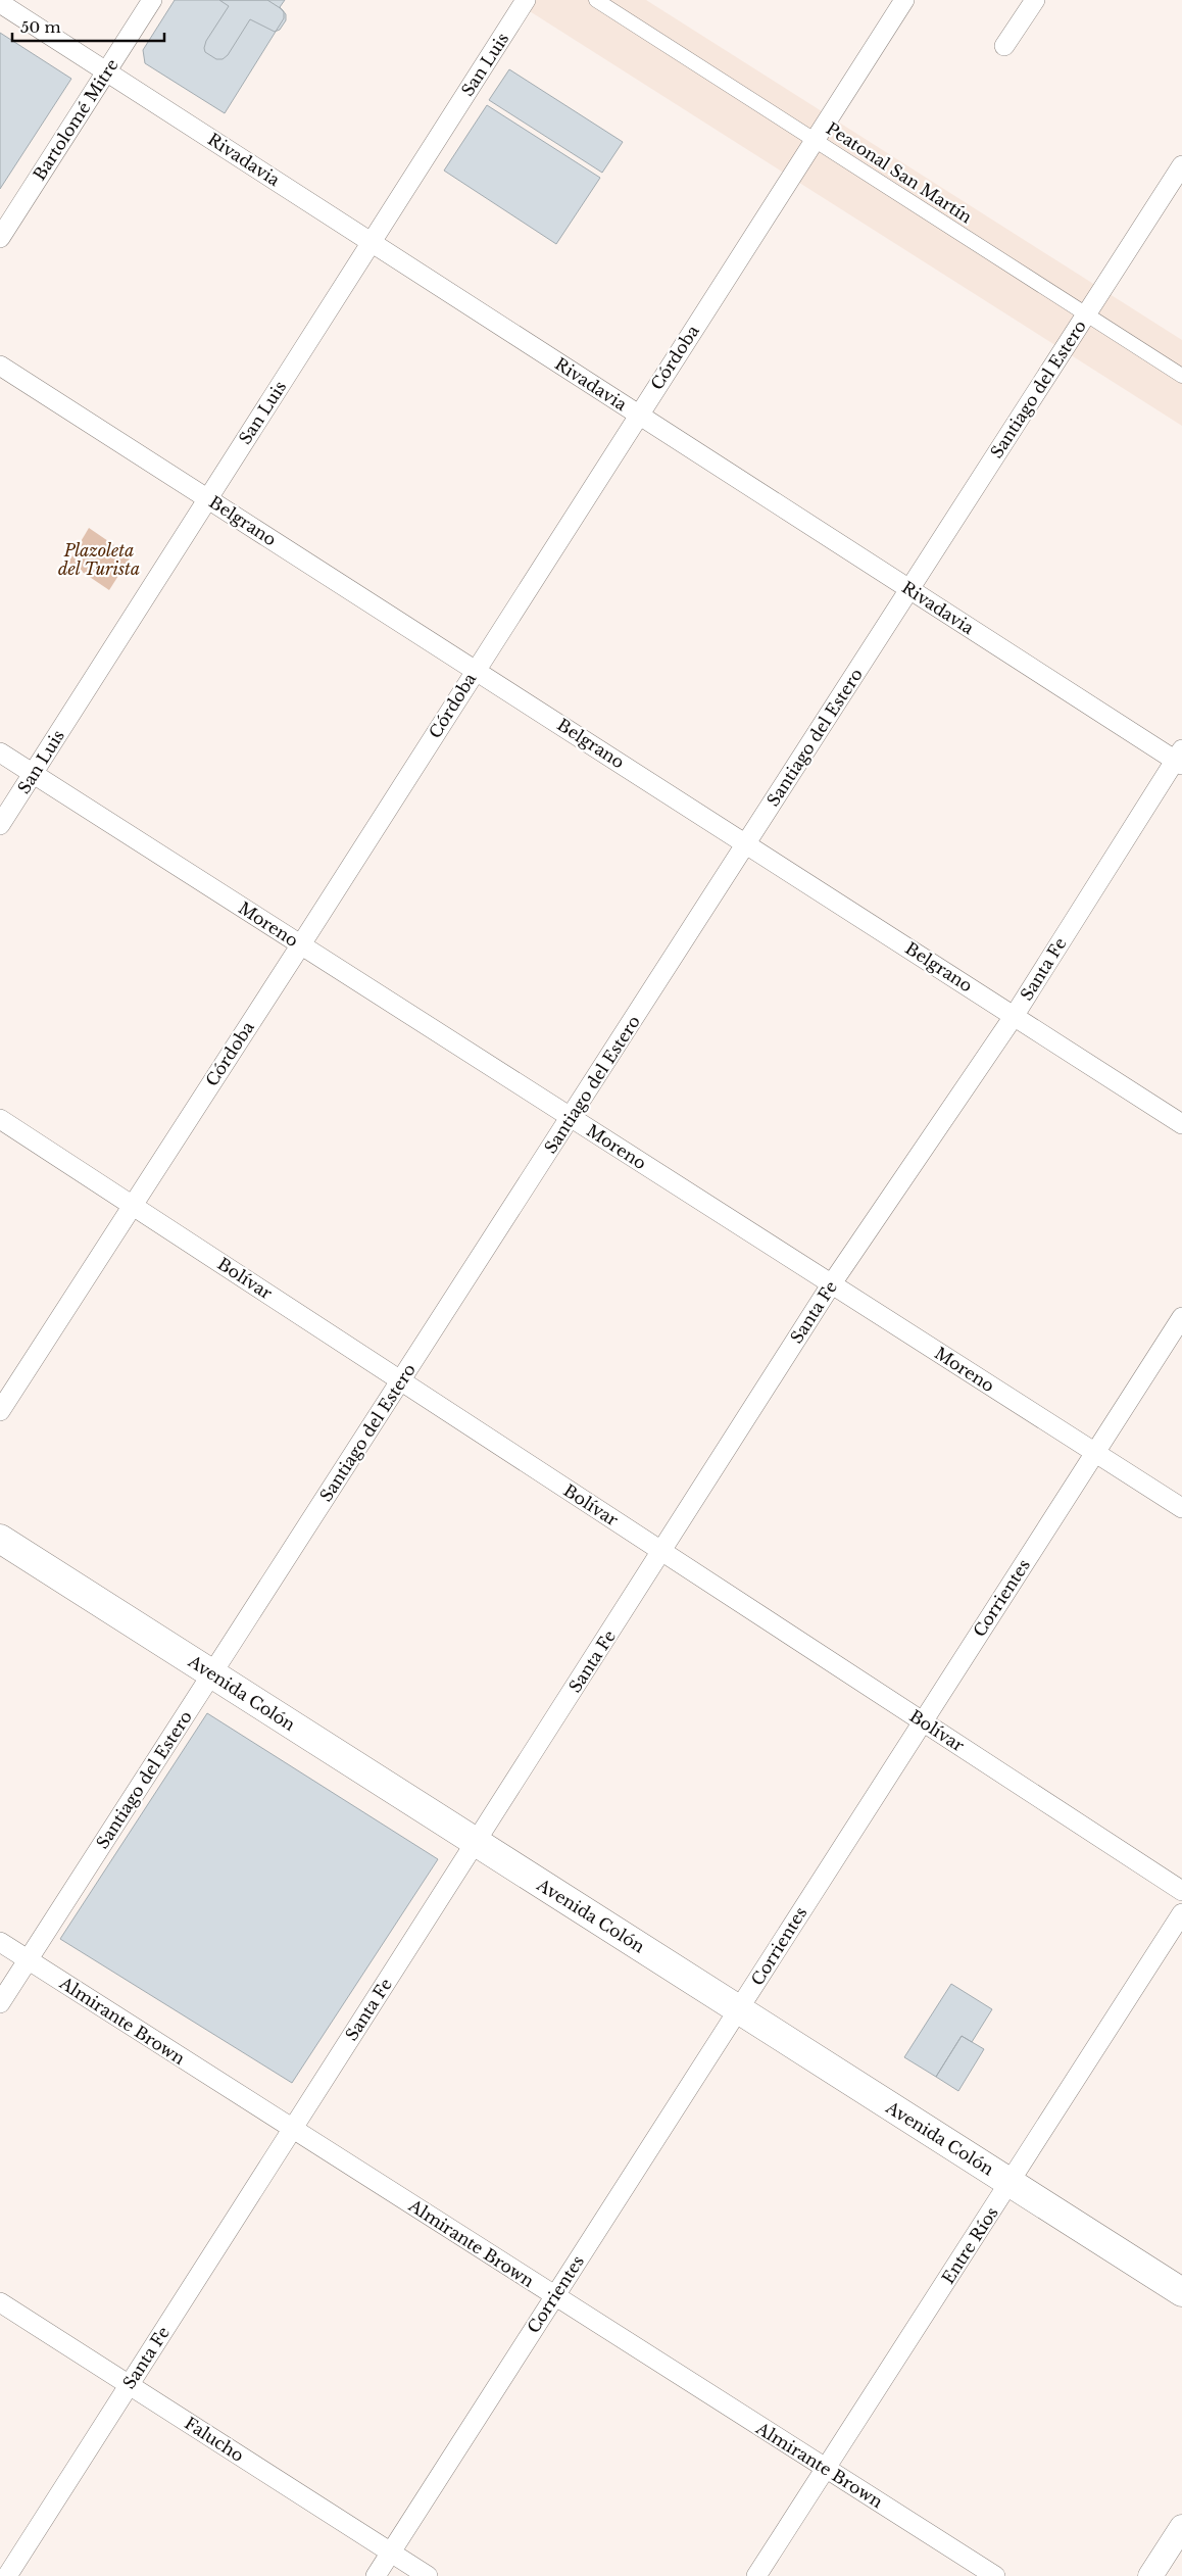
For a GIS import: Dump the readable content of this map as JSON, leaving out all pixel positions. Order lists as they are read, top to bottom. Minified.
{"streets":{"main road":["Avenida Colón"],"street":["San Luis","Bartolomé Mitre","Rivadavia","Peatonal San Martín","Córdoba","Santiago del Estero","Belgrano","Moreno","Santa Fe","Bolívar","Corrientes","Almirante Brown","Entre Ríos","Falucho"]},"crossings":[["San Luis","Rivadavia"],["San Luis","Belgrano"],["San Luis","Moreno"],["Bartolomé Mitre","Rivadavia"],["Rivadavia","Córdoba"],["Rivadavia","Santiago del Estero"],["Rivadavia","Santa Fe"],["Peatonal San Martín","Córdoba"],["Peatonal San Martín","Santiago del Estero"],["Córdoba","Belgrano"],["Córdoba","Moreno"],["Córdoba","Bolívar"],["Santiago del Estero","Belgrano"],["Santiago del Estero","Moreno"],["Santiago del Estero","Bolívar"],["Santiago del Estero","Avenida Colón"],["Santiago del Estero","Almirante Brown"],["Belgrano","Santa Fe"],["Moreno","Santa Fe"],["Moreno","Corrientes"],["Santa Fe","Bolívar"],["Santa Fe","Avenida Colón"],["Santa Fe","Almirante Brown"],["Santa Fe","Falucho"],["Bolívar","Corrientes"],["Corrientes","Avenida Colón"],["Corrientes","Almirante Brown"],["Corrientes","Falucho"],["Avenida Colón","Entre Ríos"],["Almirante Brown","Entre Ríos"]],"parks":["Plazoleta del Turista"],"scale_bar":"50 m"}
